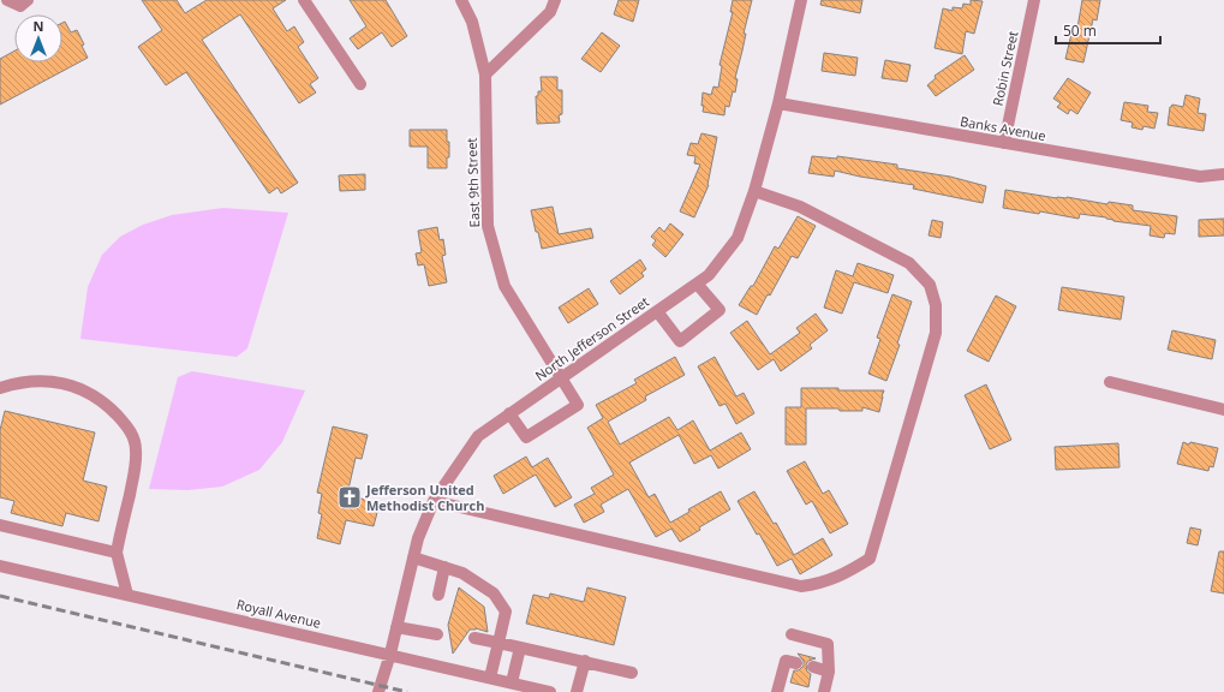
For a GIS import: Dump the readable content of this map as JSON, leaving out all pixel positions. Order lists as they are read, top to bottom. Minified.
{"streets":{"street":["Robin Street","Banks Avenue","East 9th Street","North Jefferson Street","Royall Avenue"]},"crossings":[["Robin Street","Banks Avenue"],["Banks Avenue","North Jefferson Street"],["East 9th Street","North Jefferson Street"],["North Jefferson Street","Royall Avenue"]],"places":{"church":["Jefferson United Methodist Church"]},"scale_bar":"50 m","north":"top"}
